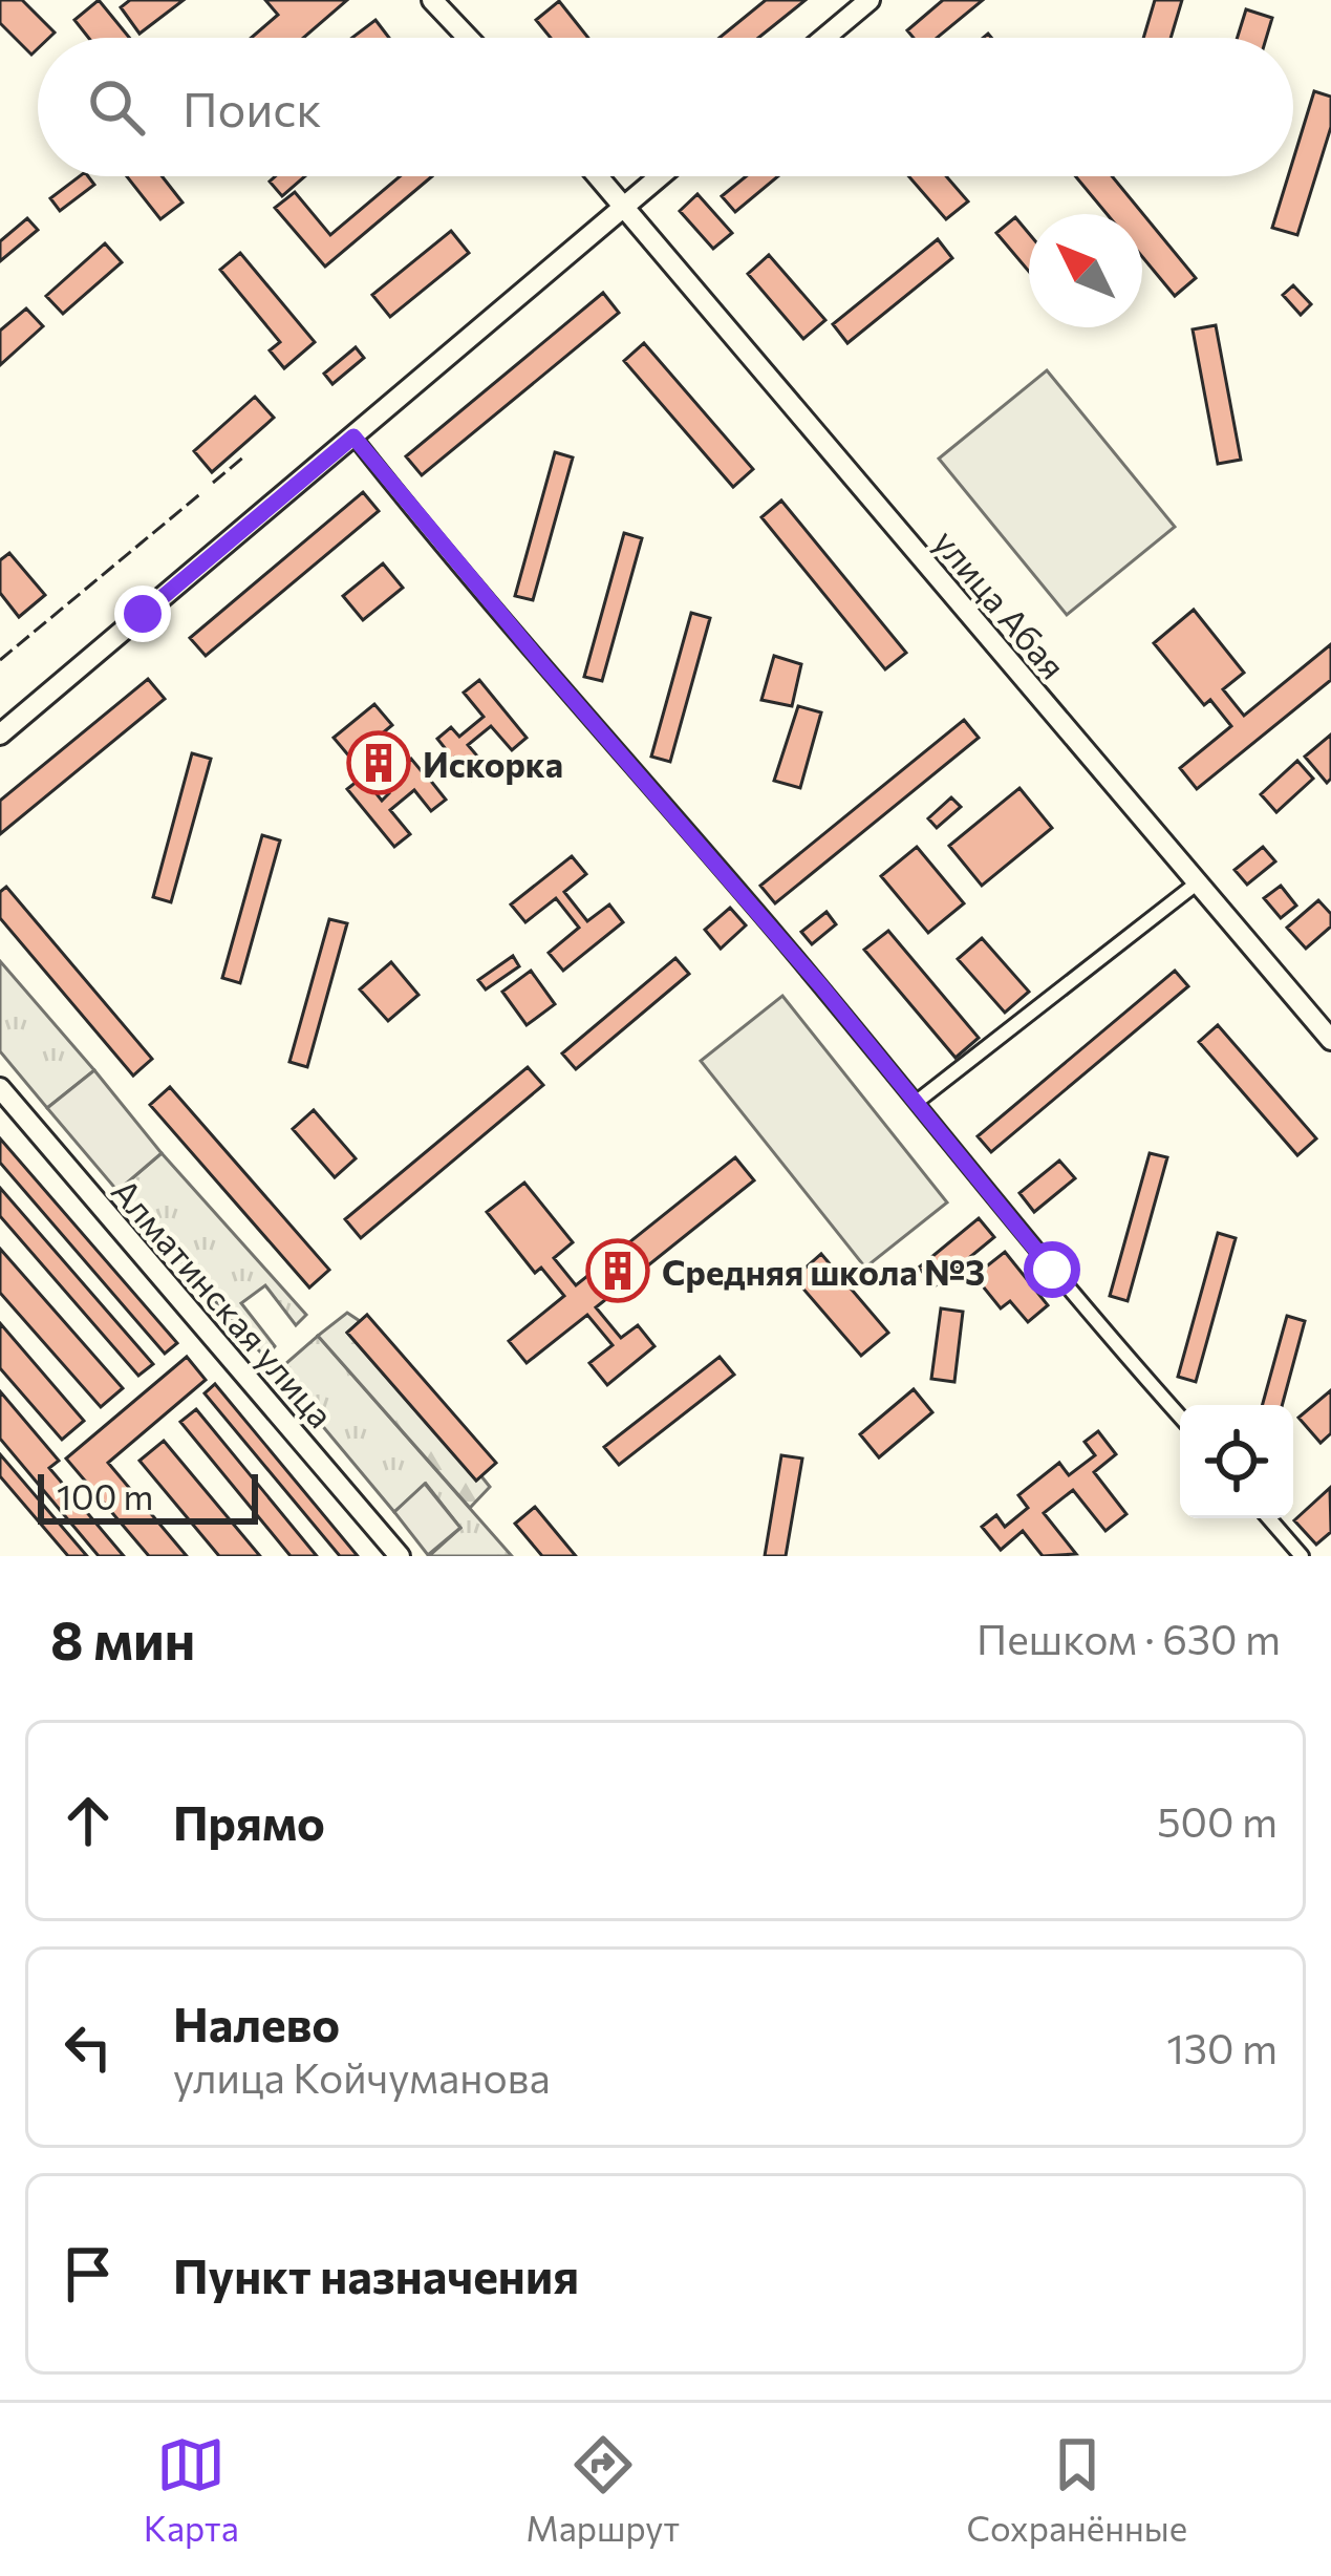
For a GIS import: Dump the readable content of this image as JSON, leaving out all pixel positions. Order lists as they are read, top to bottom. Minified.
{"streets":{"street":["улица Абая","Алматинская улица"]},"places":{"building":["Искоркa","Средняя школа №3"]},"scale_bar":"100 m","north":"top left","page":{"search":"Поиск","scale":"100 m","heading":["8 мин","Пешком · 630 m"],"list":[["Прямо","500 m"],["Налево","улица Койчуманова","130 m"],"Пункт назначения"],"nav":["Карта","Маршрут","Сохранённые"]}}
